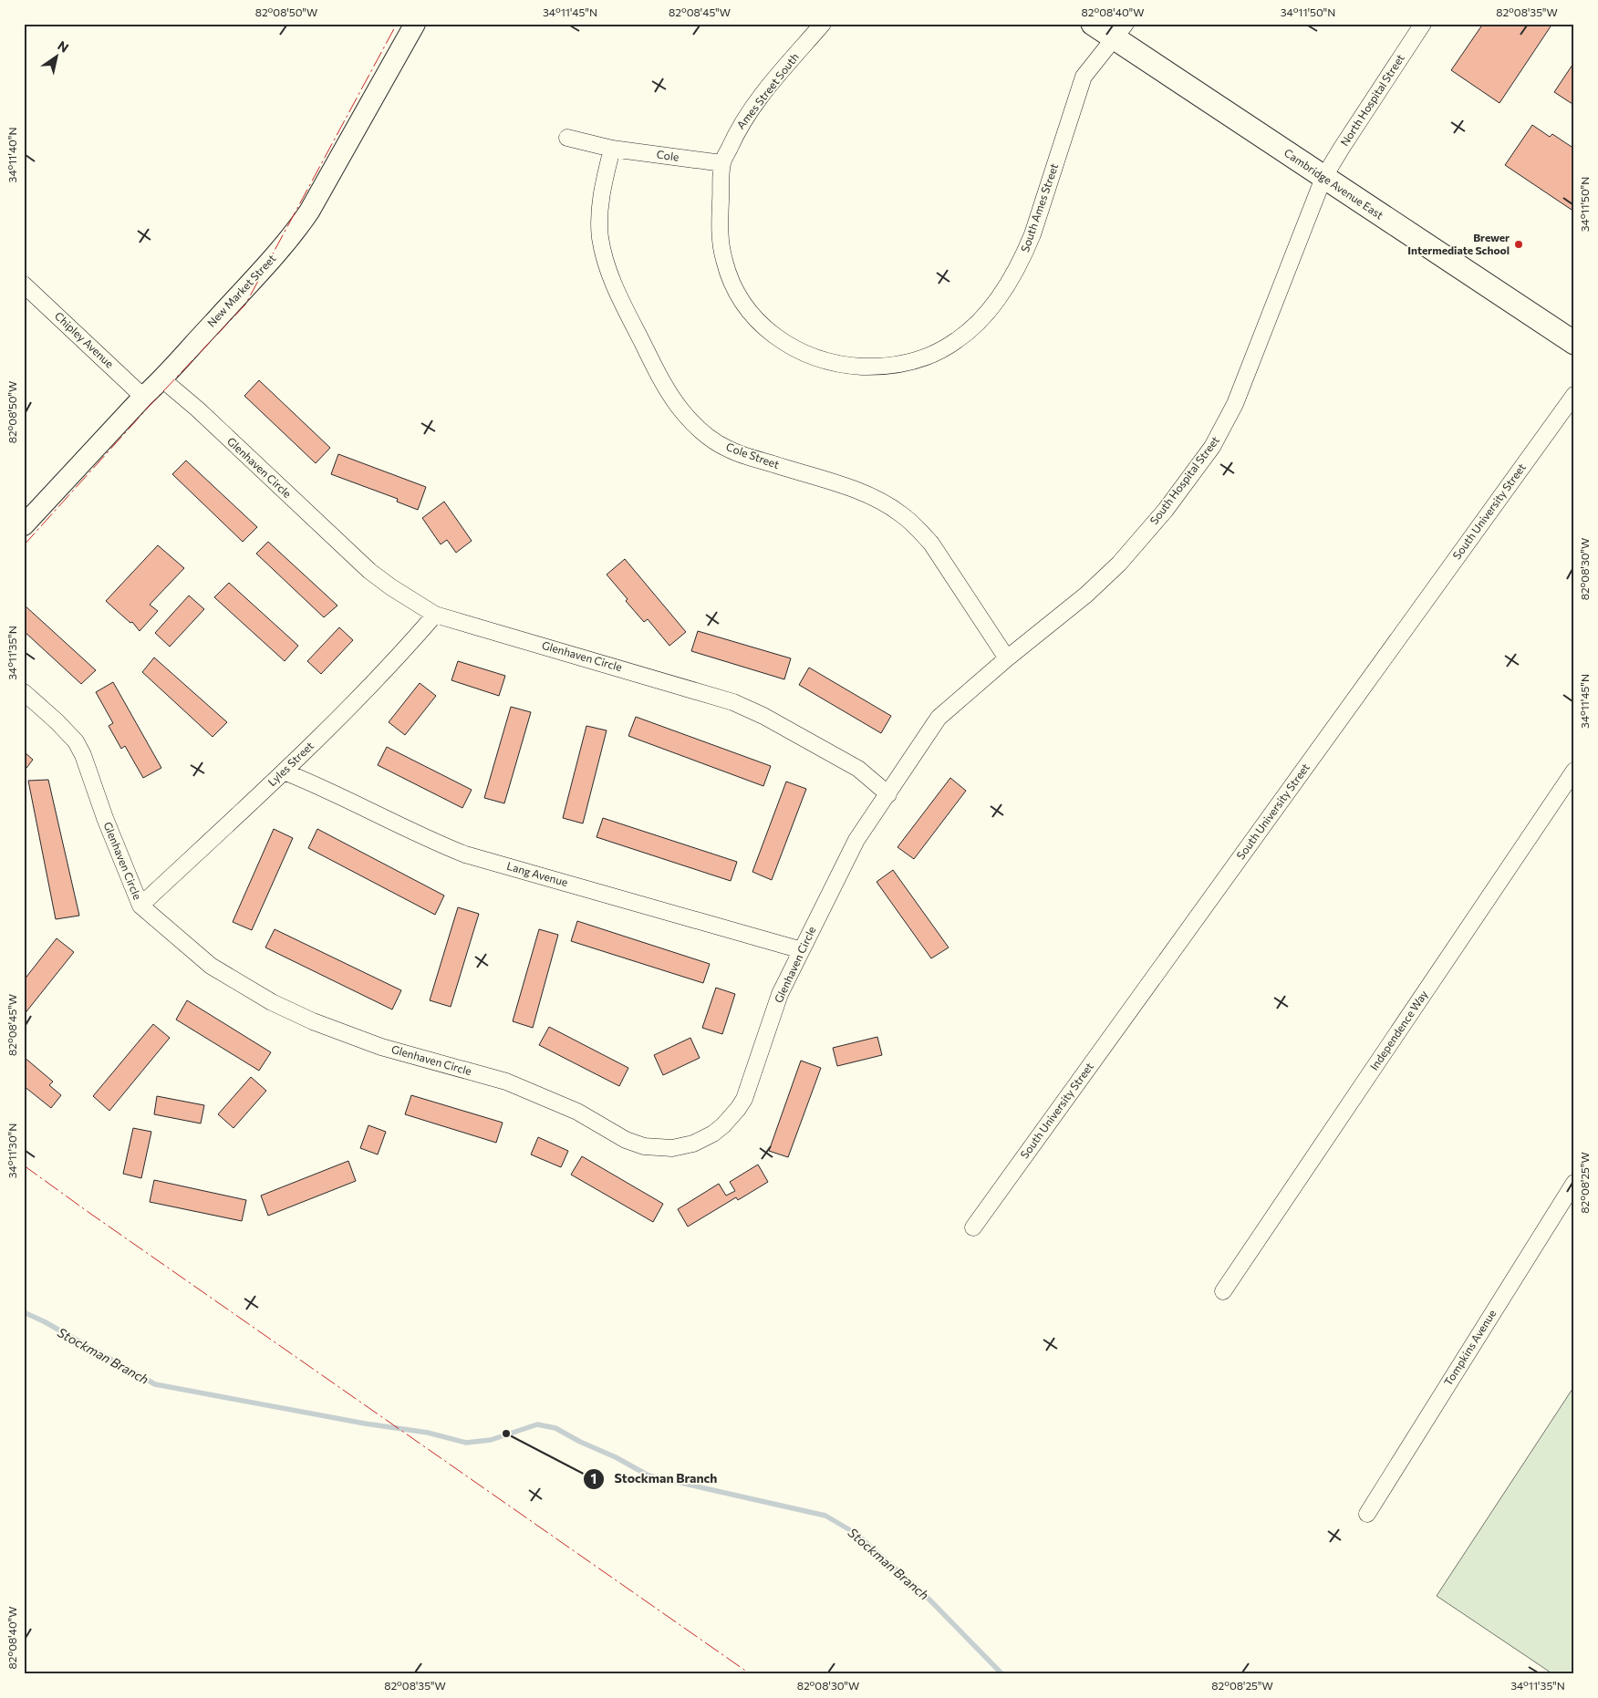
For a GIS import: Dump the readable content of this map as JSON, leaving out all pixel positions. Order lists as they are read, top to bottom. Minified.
{"streets":{"main road":["Cambridge Avenue East"],"street":["Ames Street South","North Hospital Street","Cole","South Ames Street","New Market Street","Chipley Avenue","Cole Street","Glenhaven Circle","South Hospital Street","South University Street","Lyles Street","Lang Avenue","Independence Way","Tompkins Avenue"]},"crossings":[["Ames Street South","Cole"],["Ames Street South","South Ames Street"],["North Hospital Street","Cambridge Avenue East"],["North Hospital Street","South Hospital Street"],["Cole","South Ames Street"],["Cole","Cole Street"],["Cambridge Avenue East","South Ames Street"],["Cambridge Avenue East","South Hospital Street"],["New Market Street","Chipley Avenue"],["New Market Street","Glenhaven Circle"],["Cole Street","South Hospital Street"],["Glenhaven Circle","South Hospital Street"],["Glenhaven Circle","Lyles Street"],["Glenhaven Circle","Lang Avenue"],["Lyles Street","Lang Avenue"]],"water":["Stockman Branch"],"places":["Brewer Intermediate School","Stockman Branch"],"north":"top right","coordinates":["82°08'50\"W","34°11'45\"N","82°08'45\"W","82°08'40\"W","34°11'50\"N","82°08'35\"W","34°11'40\"N","82°08'30\"W","34°11'35\"N","34°11'30\"N","82°08'25\"W"]}
